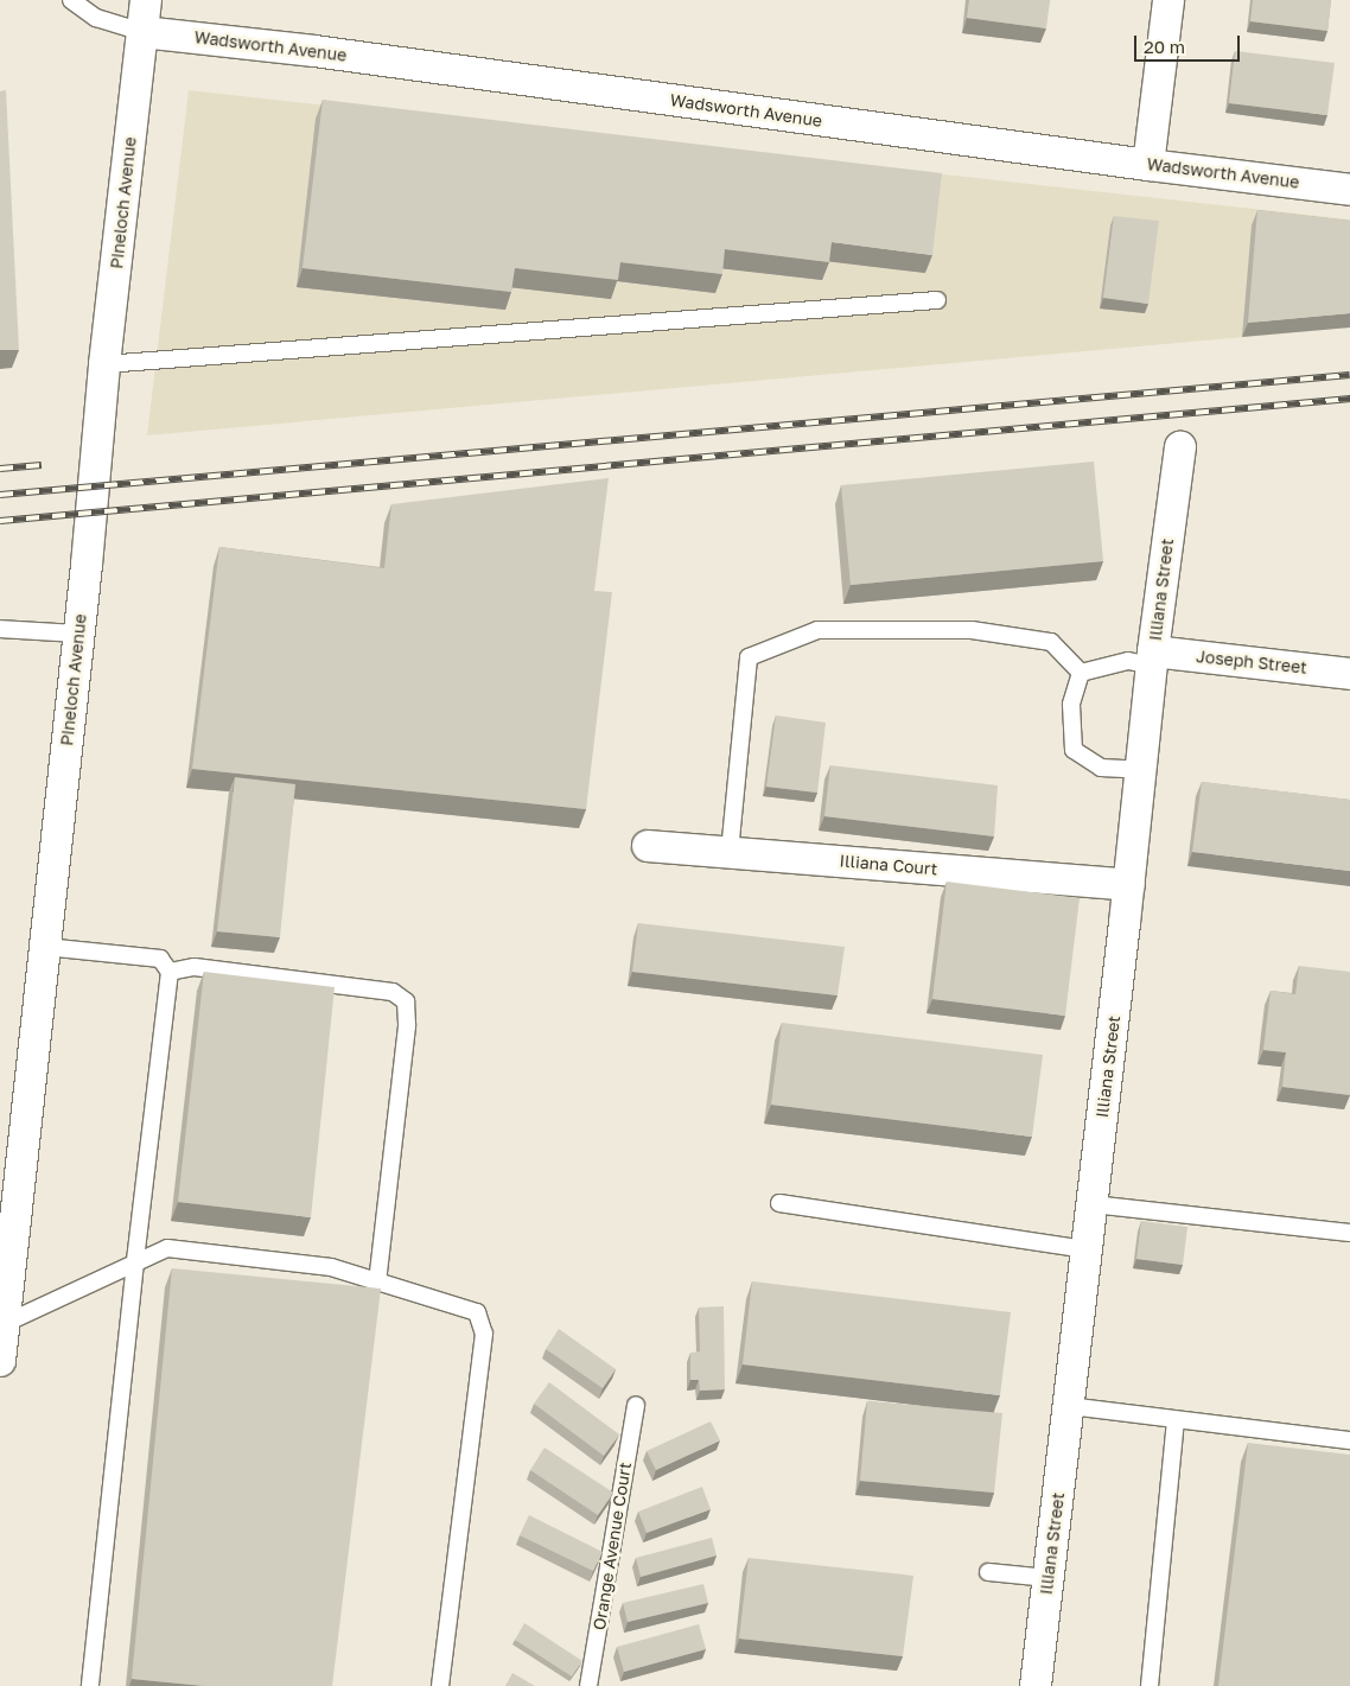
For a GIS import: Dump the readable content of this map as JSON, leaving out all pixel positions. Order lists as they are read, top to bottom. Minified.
{"streets":{"street":["Wadsworth Avenue","Pineloch Avenue","Illiana Street","Joseph Street","Illiana Court"],"lane":["Orange Avenue Court"]},"crossings":[["Wadsworth Avenue","Pineloch Avenue"],["Illiana Street","Joseph Street"],["Illiana Street","Illiana Court"]],"scale_bar":"20 m"}
